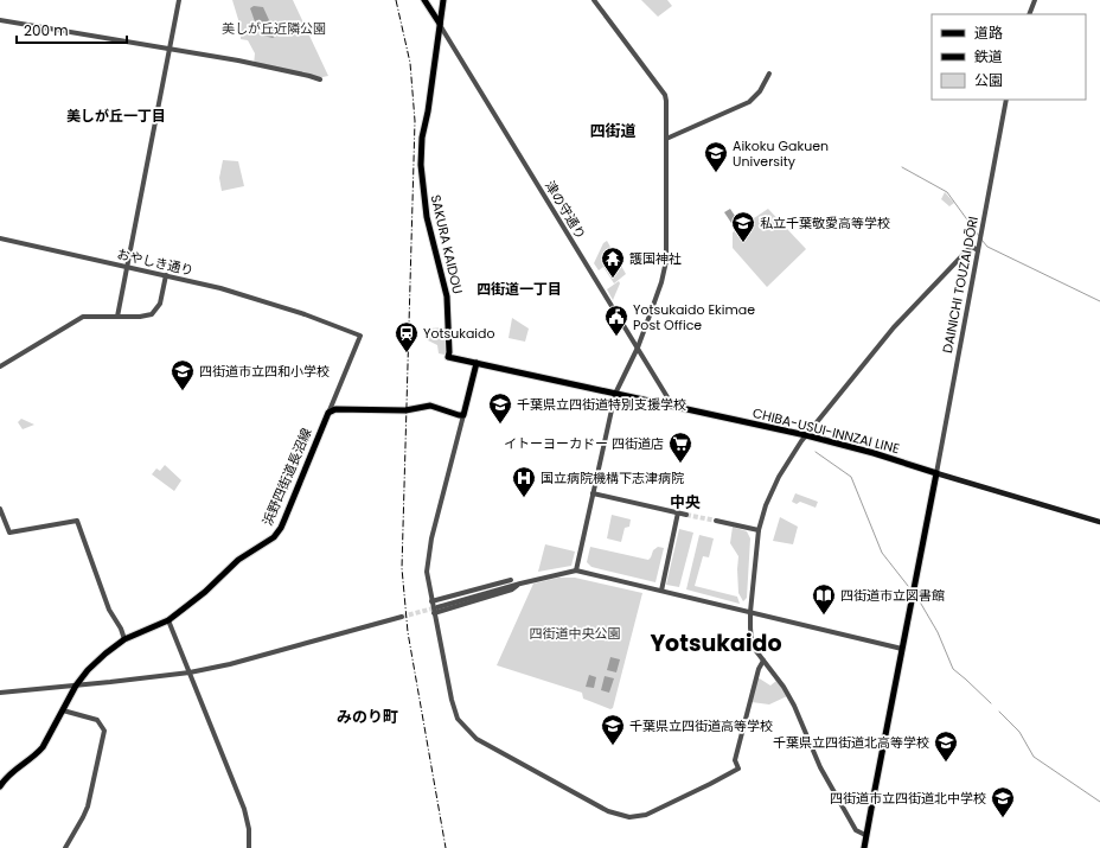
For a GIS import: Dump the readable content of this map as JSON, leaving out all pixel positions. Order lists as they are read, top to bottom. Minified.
{"streets":{"main road":["SAKURA KAIDOU","CHIBA-USUI-INNZAI LINE","浜野四街道長沼線"],"street":["津の守通り","おやしき通り","DAINICHI TOUZAI DŌRI"]},"crossings":[["津の守通り","SAKURA KAIDOU"],["津の守通り","CHIBA-USUI-INNZAI LINE"],["SAKURA KAIDOU","CHIBA-USUI-INNZAI LINE"],["おやしき通り","浜野四街道長沼線"],["DAINICHI TOUZAI DŌRI","CHIBA-USUI-INNZAI LINE"]],"districts":["美しが丘一丁目","四街道","四街道一丁目","中央","Yotsukaido","みのり町"],"parks":["美しが丘近隣公園","四街道中央公園"],"places":{"school or university":["Aikoku Gakuen University","私立千葉敬愛高等学校","四街道市立四和小学校","千葉県立四街道特別支援学校","千葉県立四街道高等学校","千葉県立四街道北高等学校","四街道市立四街道北中学校"],"temple":["護国神社"],"public building":["Yotsukaido Ekimae Post Office"],"station":["Yotsukaido"],"supermarket":["イトーヨーカドー 四街道店"],"hospital":["国立病院機構下志津病院"],"library":["四街道市立図書館"]},"legend":["道路","鉄道","公園"],"scale_bar":"200 m"}
